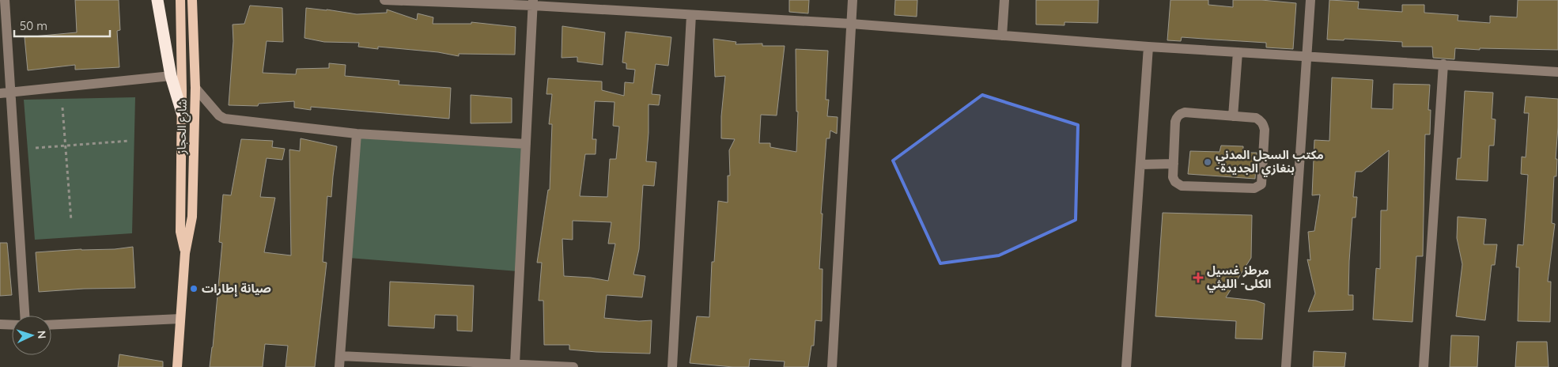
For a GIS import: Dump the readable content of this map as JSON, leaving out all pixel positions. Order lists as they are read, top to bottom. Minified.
{"streets":{"main road":["شارع الحجاز"]},"places":{"other":["مكتب السجل المدني -بنغازي الجديدة","صيانة إطارات"],"health":["مرطز غسيل الكلى- الليثي"]},"scale_bar":"50 m","north":"right"}
